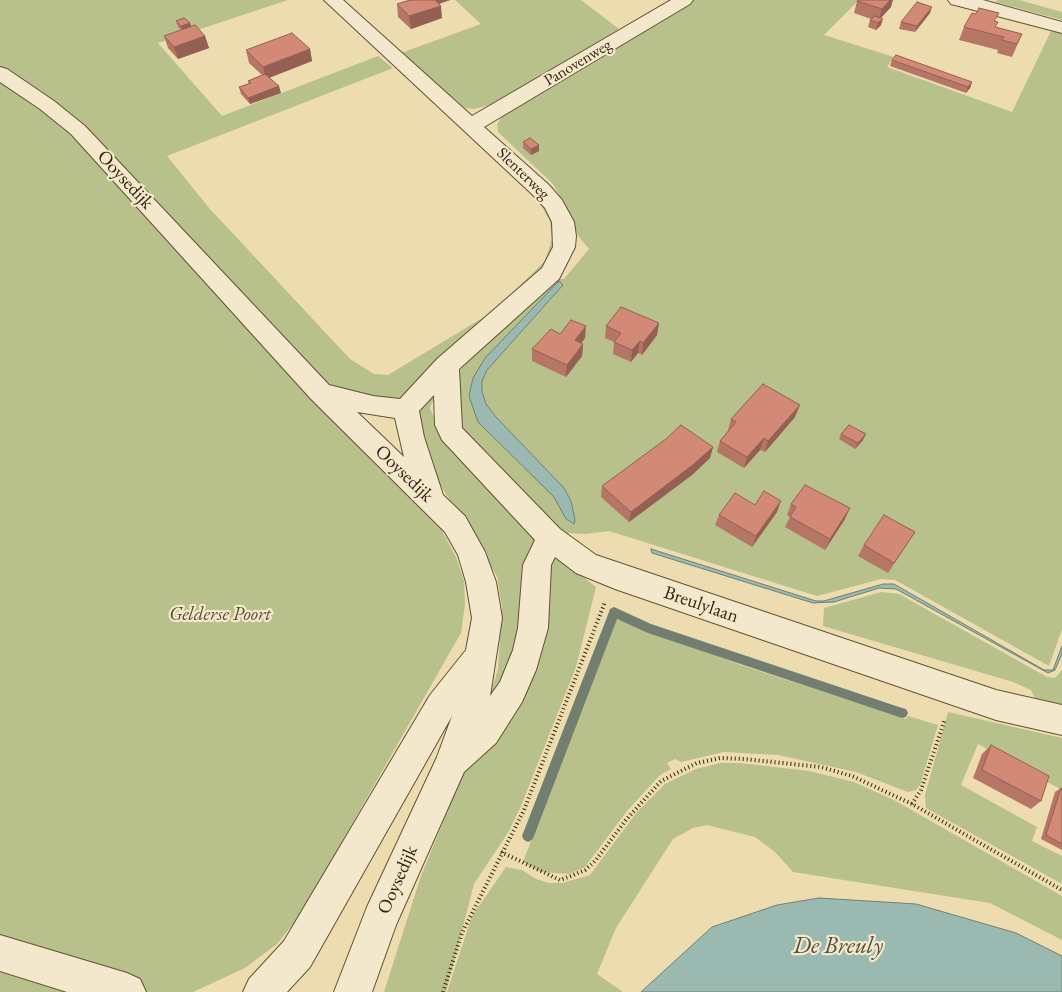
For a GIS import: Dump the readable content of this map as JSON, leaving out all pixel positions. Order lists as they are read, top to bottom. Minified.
{"streets":{"street":["Panovenweg","Slenterweg","Ooysedijk","Breulylaan"]},"crossings":[["Panovenweg","Slenterweg"],["Slenterweg","Breulylaan"]],"water":["De Breuly"],"parks":["Gelderse Poort"]}
